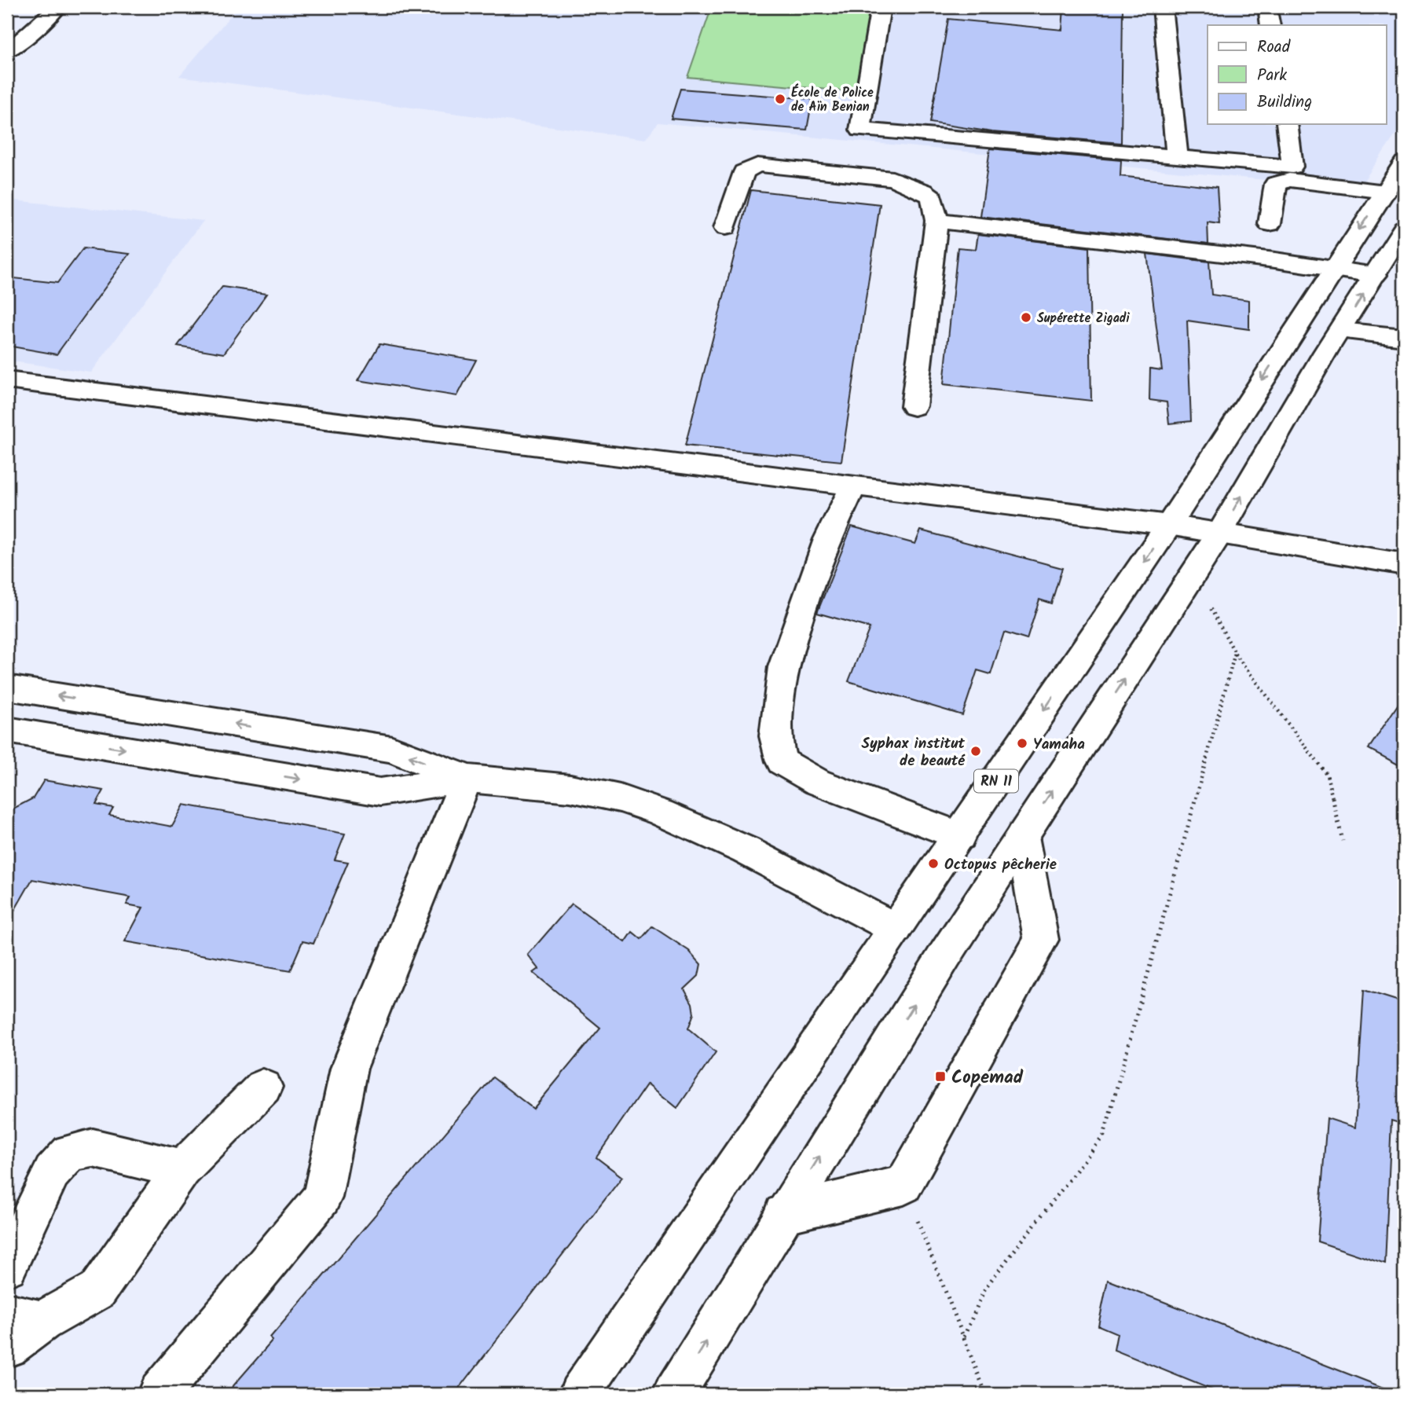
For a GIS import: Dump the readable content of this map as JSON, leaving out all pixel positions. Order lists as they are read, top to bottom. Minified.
{"streets":{"street":["RN 11"]},"places":{"other":["École de Police de Aïn Benian","Supérette Zigadi","Yamaha","Syphax institut de beauté","Octopus pêcherie"],"transit":["Copemad"]},"legend":["Road","Park","Building"]}
